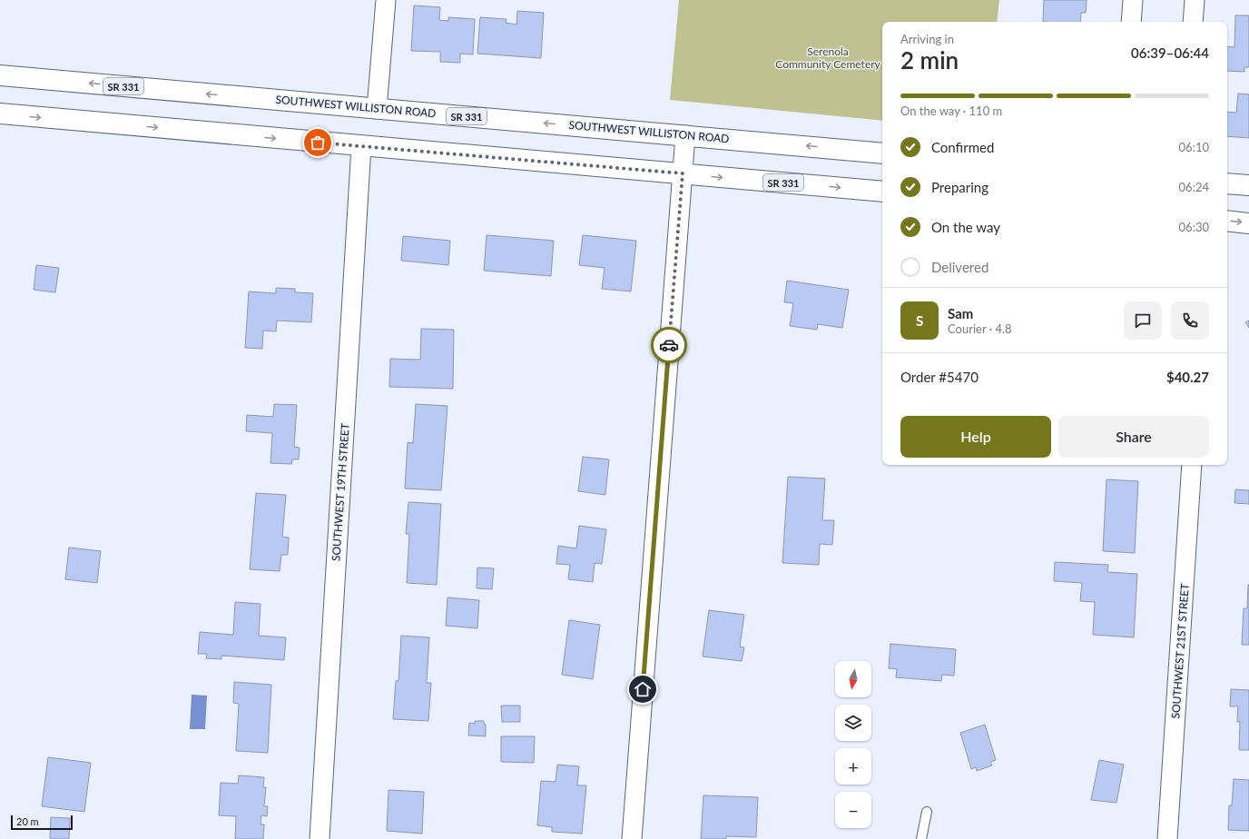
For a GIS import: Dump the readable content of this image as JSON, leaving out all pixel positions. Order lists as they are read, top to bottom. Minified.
{"streets":{"highway":["SR 331","SOUTHWEST WILLISTON ROAD"],"street":["SOUTHWEST 19TH STREET","SOUTHWEST 21ST STREET"]},"crossings":[["SR 331","SOUTHWEST 19TH STREET"]],"parks":["Serenola Community Cemetery"],"scale_bar":"20 m","north":"bottom","page":{"heading":["2 min","Arriving in","06:39–06:44"],"panel":["Sam","Courier · 4.8","Order #5470","$40.27"],"bar":"On the way · 110 m","list":[["Confirmed","06:10"],["Preparing","06:24"],["On the way","06:30"],"Delivered"],"round":"S","buttons":["Help","Share"],"map_buttons":["+","−"],"scale":"20 m"}}
